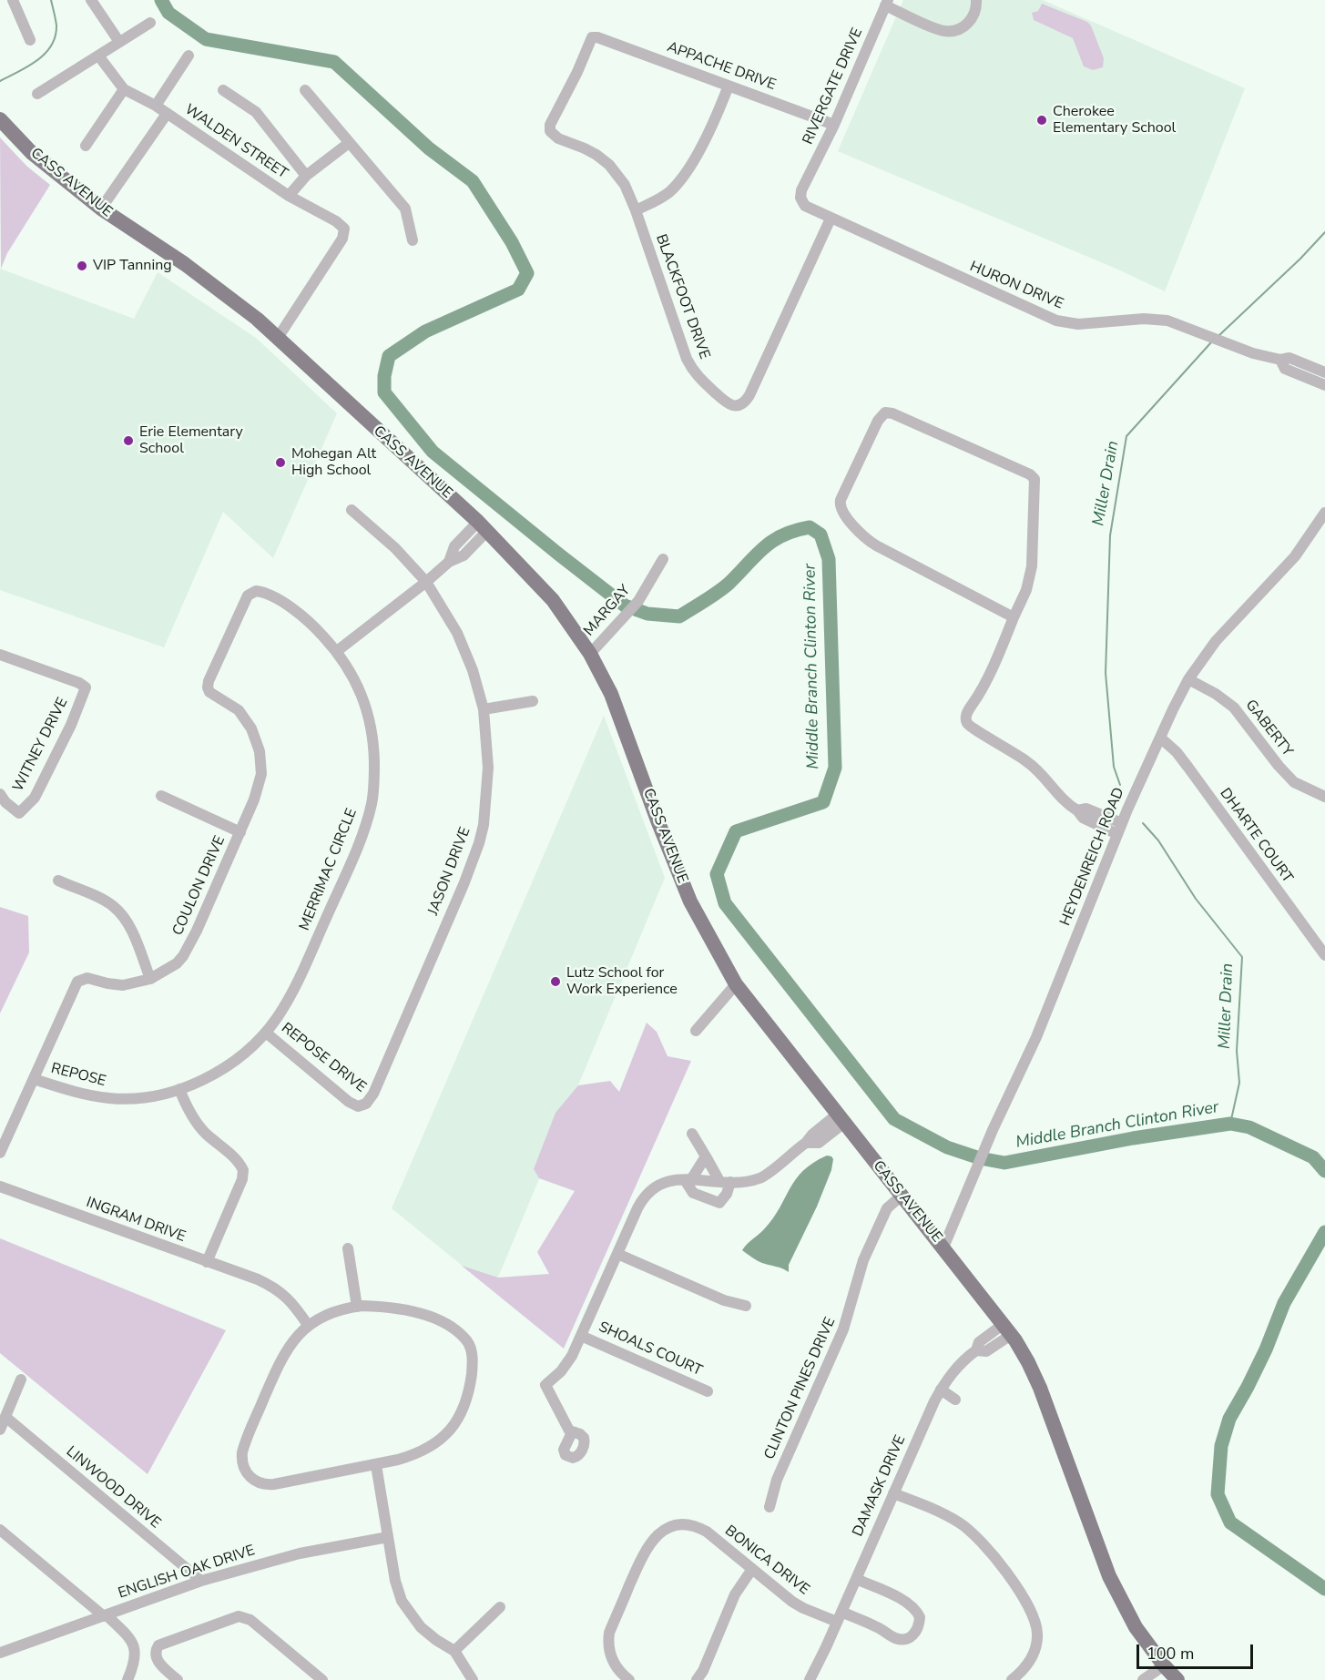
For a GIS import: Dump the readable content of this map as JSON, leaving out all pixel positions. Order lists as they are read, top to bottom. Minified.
{"streets":{"main road":["CASS AVENUE"],"street":["APPACHE DRIVE","RIVERGATE DRIVE","WALDEN STREET","HURON DRIVE","BLACKFOOT DRIVE","MARGAY","GABERTY","WITNEY DRIVE","DHARTE COURT","HEYDENREICH ROAD","MERRIMAC CIRCLE","JASON DRIVE","COULON DRIVE","REPOSE DRIVE","REPOSE","INGRAM DRIVE","SHOALS COURT","CLINTON PINES DRIVE","DAMASK DRIVE","LINWOOD DRIVE","BONICA DRIVE","ENGLISH OAK DRIVE"]},"crossings":[["APPACHE DRIVE","RIVERGATE DRIVE"],["APPACHE DRIVE","BLACKFOOT DRIVE"],["RIVERGATE DRIVE","HURON DRIVE"],["WALDEN STREET","CASS AVENUE"],["CASS AVENUE","MARGAY"],["CASS AVENUE","HEYDENREICH ROAD"],["CASS AVENUE","CLINTON PINES DRIVE"],["CASS AVENUE","DAMASK DRIVE"],["HURON DRIVE","BLACKFOOT DRIVE"],["GABERTY","HEYDENREICH ROAD"],["DHARTE COURT","HEYDENREICH ROAD"],["MERRIMAC CIRCLE","COULON DRIVE"],["MERRIMAC CIRCLE","REPOSE DRIVE"],["MERRIMAC CIRCLE","REPOSE"],["JASON DRIVE","REPOSE DRIVE"],["COULON DRIVE","REPOSE"],["DAMASK DRIVE","BONICA DRIVE"],["LINWOOD DRIVE","ENGLISH OAK DRIVE"]],"water":["Miller Drain","Middle Branch Clinton River"],"places":["Cherokee Elementary School","VIP Tanning","Erie Elementary School","Mohegan Alt High School","Lutz School for Work Experience"],"scale_bar":"100 m"}
